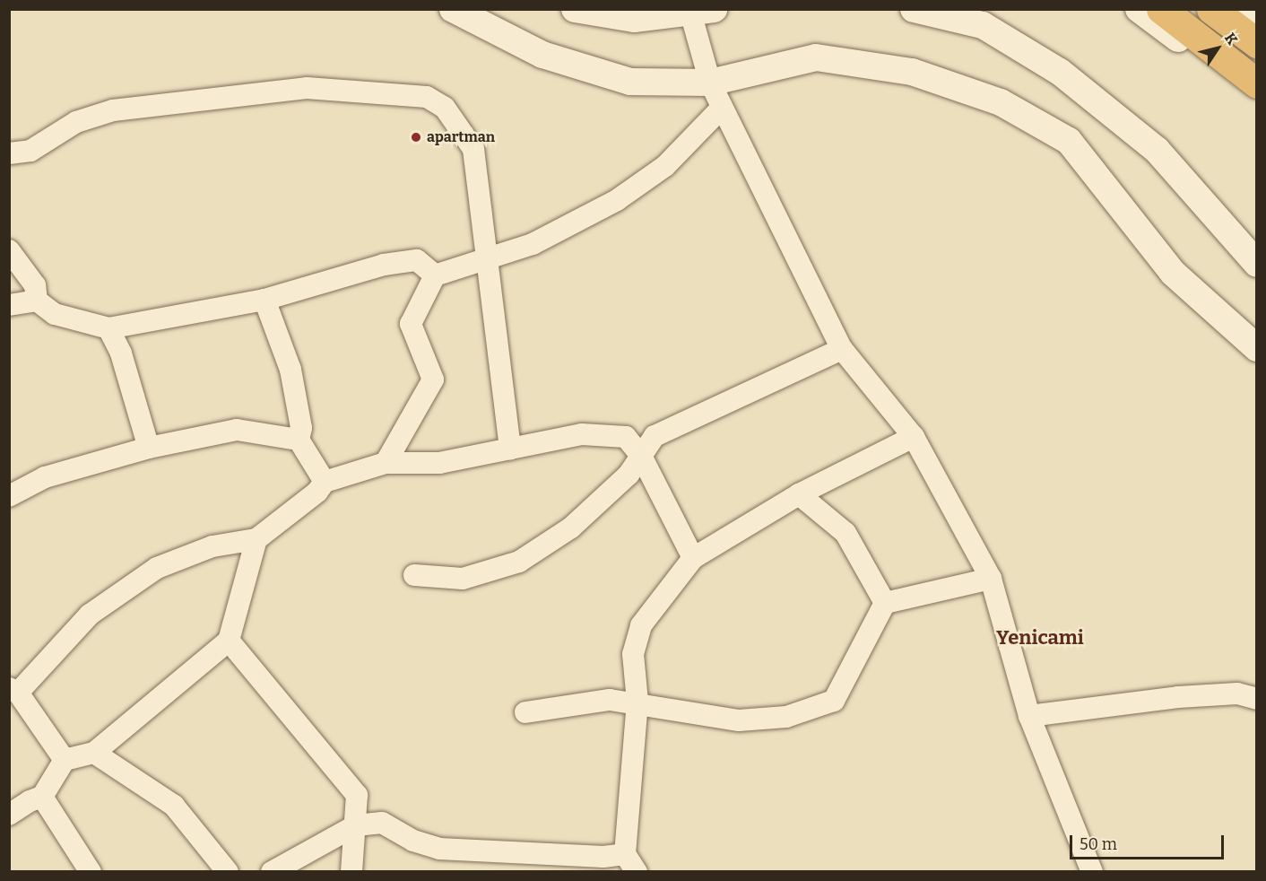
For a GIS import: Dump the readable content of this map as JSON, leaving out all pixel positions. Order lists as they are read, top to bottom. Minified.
{"districts":["Yenicami"],"places":["apartman"],"scale_bar":"50 m","north":"top right"}
